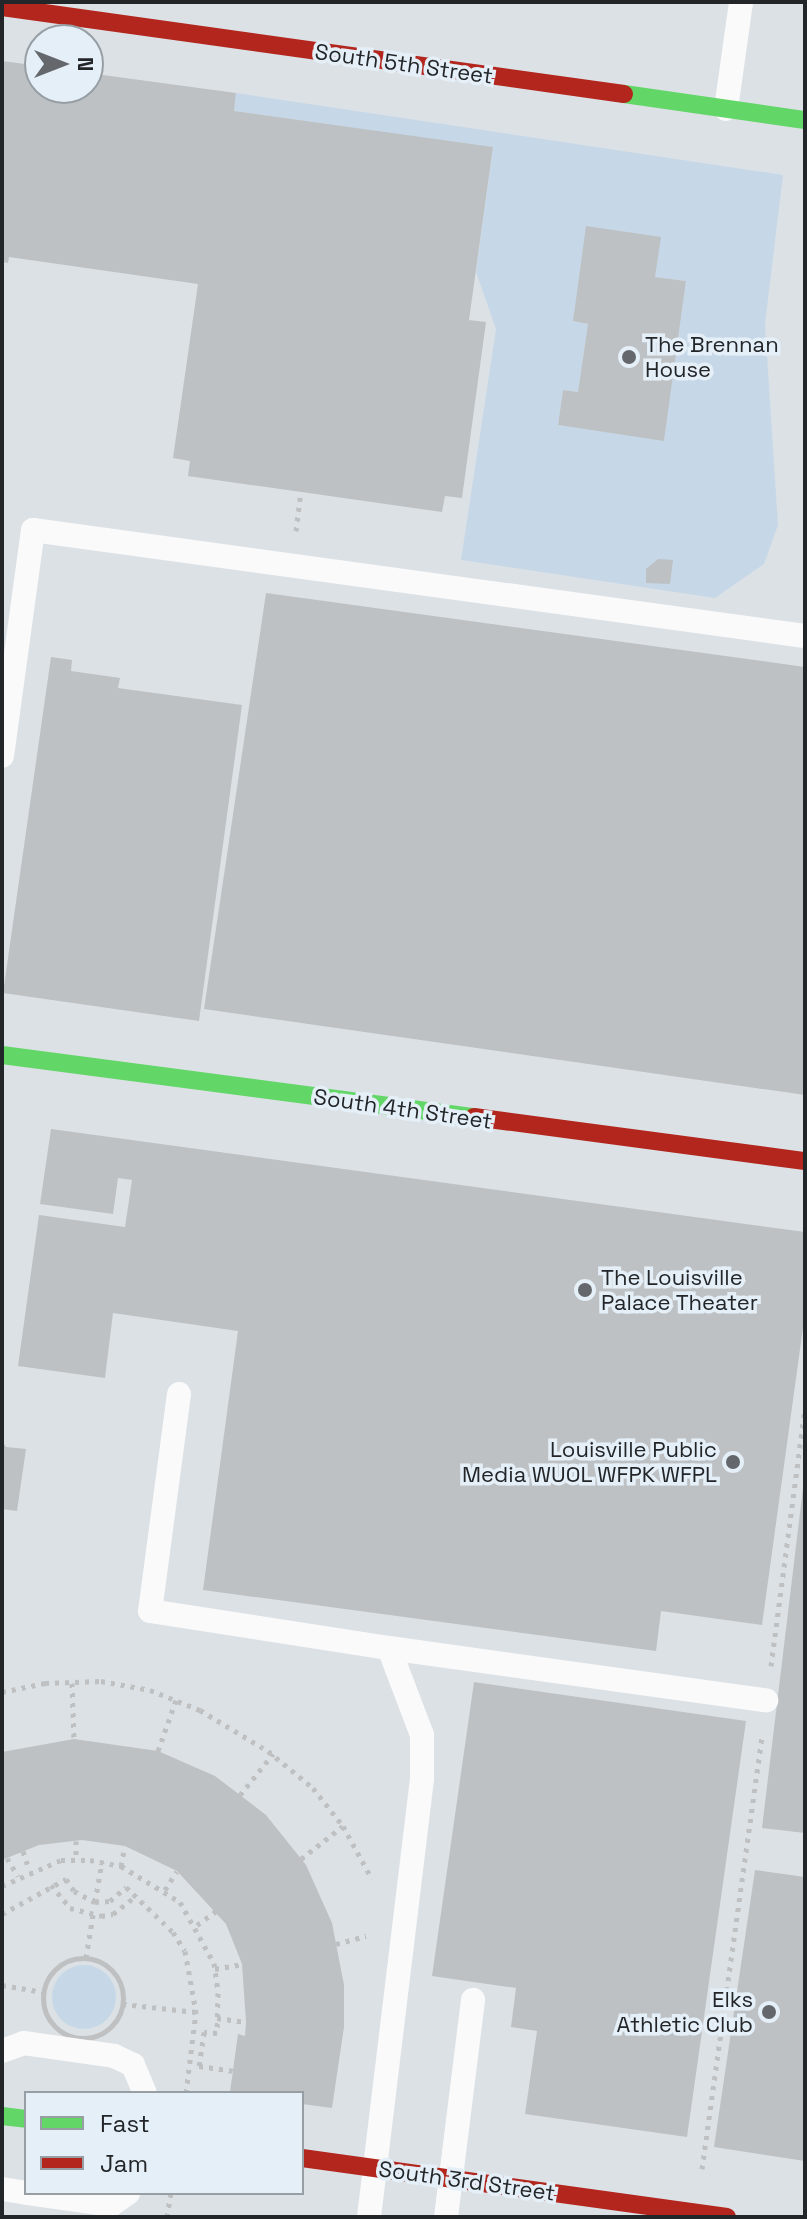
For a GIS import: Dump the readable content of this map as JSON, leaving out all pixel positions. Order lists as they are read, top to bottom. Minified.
{"streets":{"street":["South 5th Street","South 4th Street","South 3rd Street"]},"places":["The Brennan House","The Louisville Palace Theater","Louisville Public Media WUOL WFPK WFPL","Elks Athletic Club"],"legend":["Fast","Jam"],"north":"right"}
